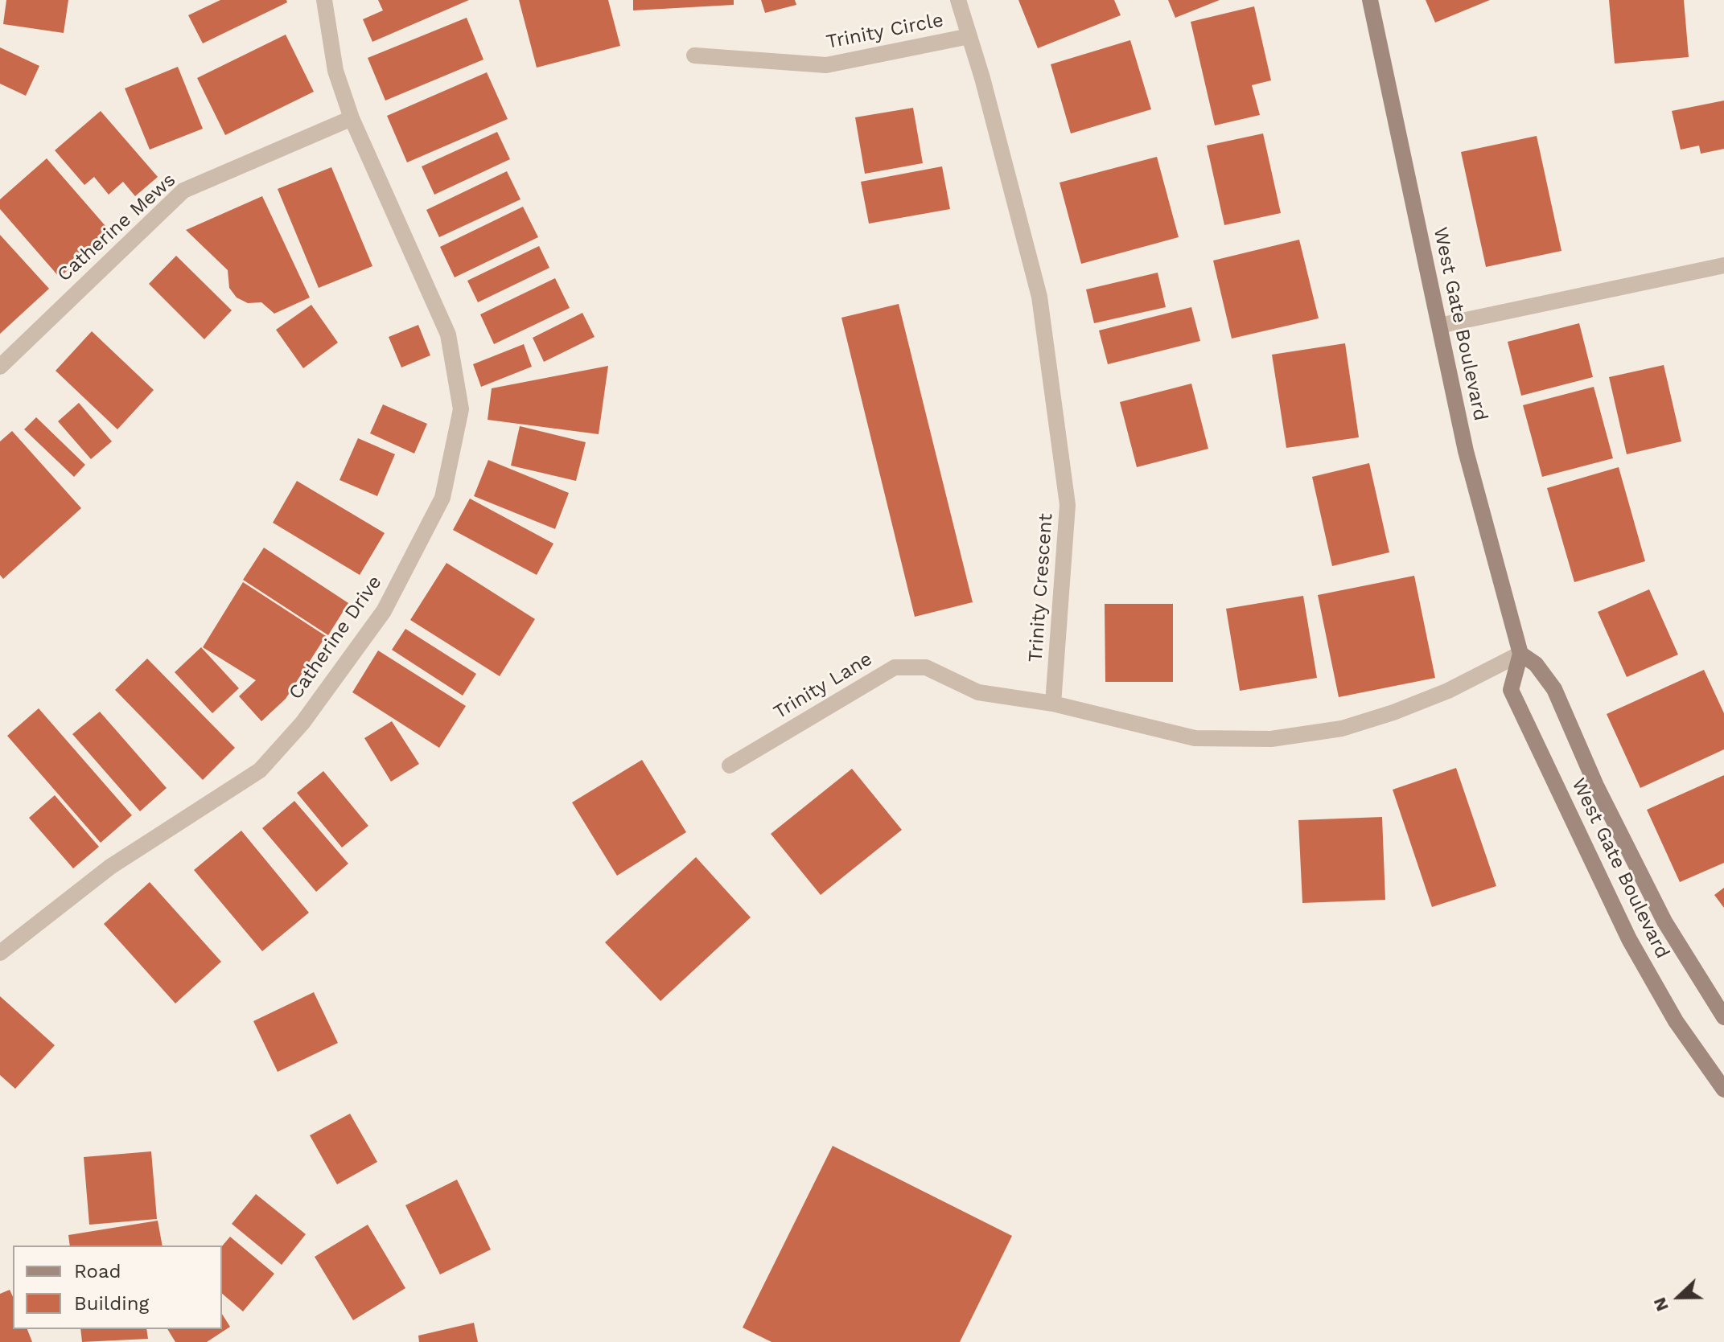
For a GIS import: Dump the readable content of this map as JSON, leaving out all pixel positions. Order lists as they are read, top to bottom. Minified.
{"streets":{"street":["Trinity Circle","Catherine Mews","West Gate Boulevard","Trinity Crescent","Catherine Drive","Trinity Lane"]},"crossings":[["Trinity Circle","Trinity Crescent"],["Catherine Mews","Catherine Drive"],["Trinity Crescent","Trinity Lane"]],"legend":["Road","Building"],"north":"left"}
